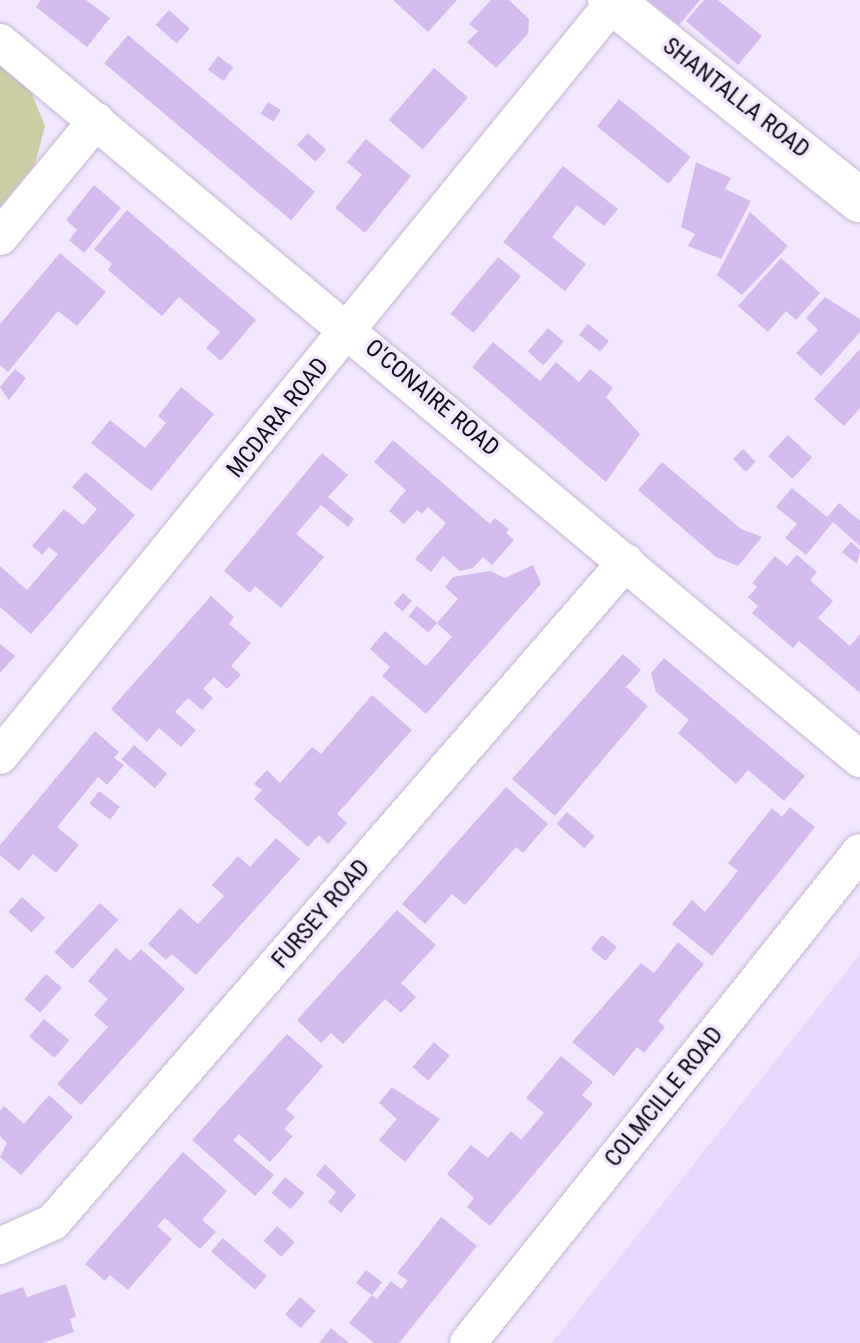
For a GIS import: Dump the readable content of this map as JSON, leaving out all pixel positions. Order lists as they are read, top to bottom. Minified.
{"streets":{"street":["SHANTALLA ROAD","O'CONAIRE ROAD","MCDARA ROAD","FURSEY ROAD","COLMCILLE ROAD"]},"crossings":[["SHANTALLA ROAD","MCDARA ROAD"],["O'CONAIRE ROAD","MCDARA ROAD"],["O'CONAIRE ROAD","FURSEY ROAD"]]}
